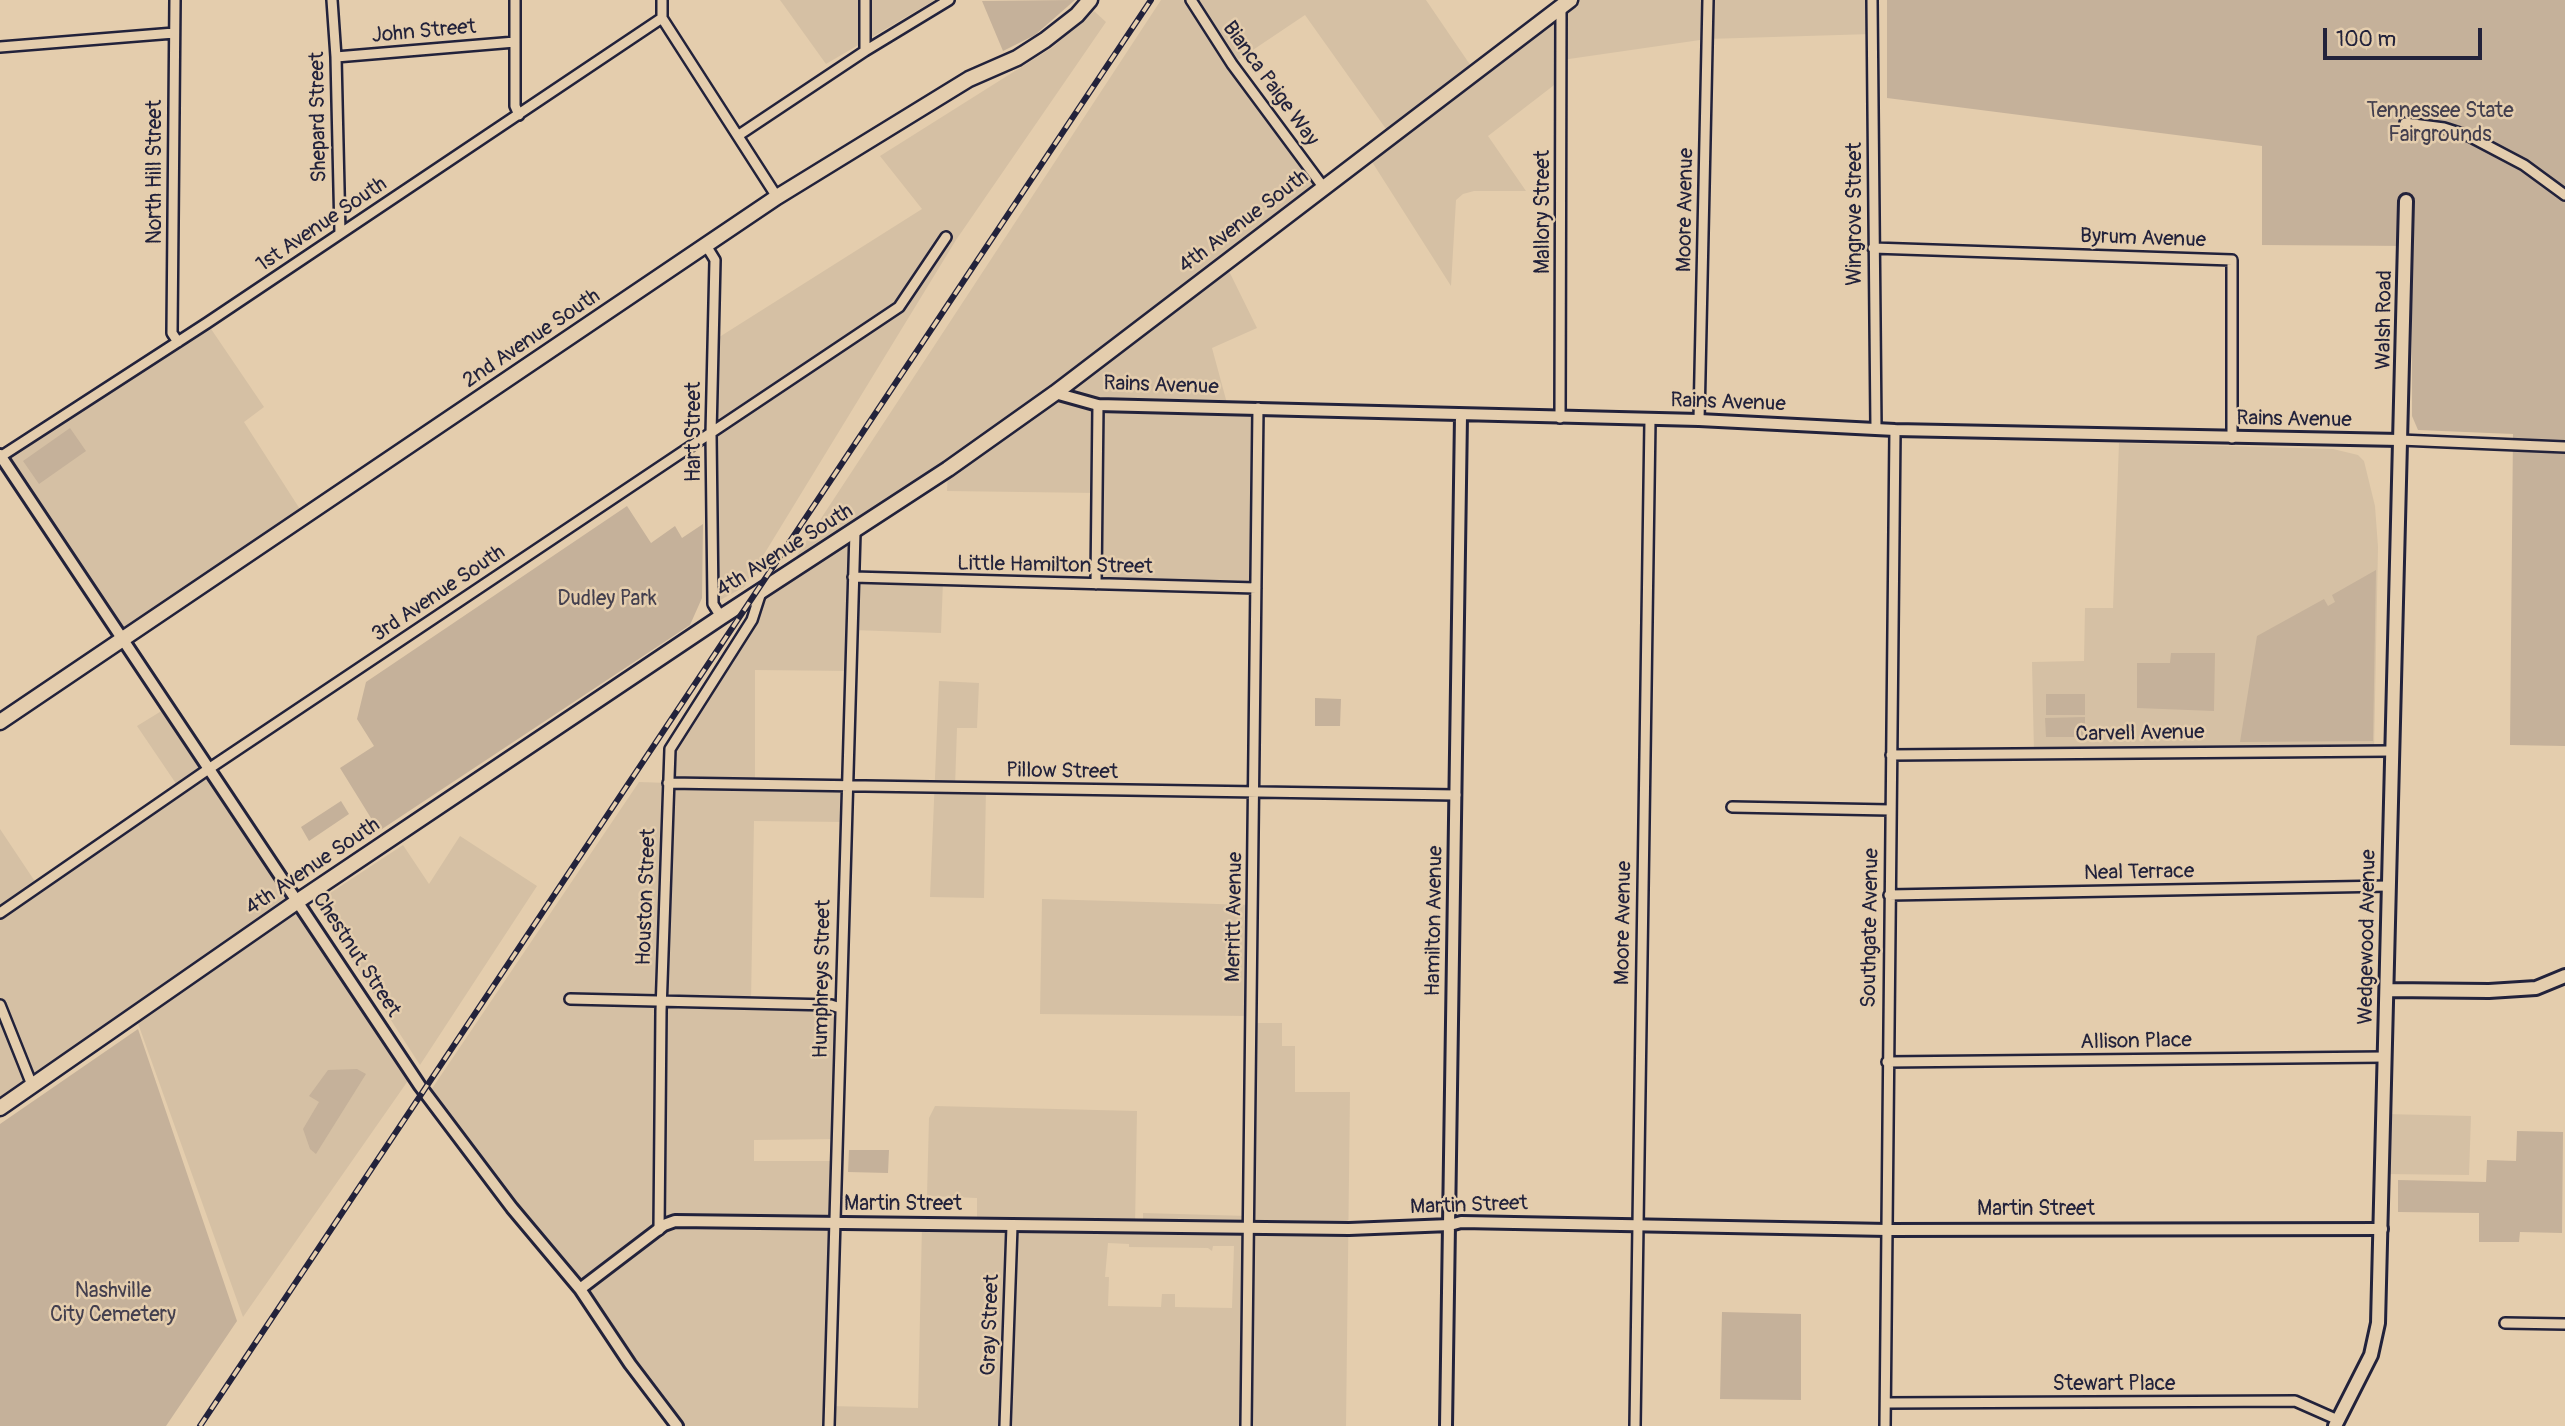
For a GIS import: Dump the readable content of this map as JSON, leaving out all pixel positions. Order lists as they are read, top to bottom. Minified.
{"streets":{"main road":["4th Avenue South","Walsh Road","2nd Avenue South","Wedgewood Avenue"],"street":["John Street","Bianca Paige Way","Shepard Street","North Hill Street","Moore Avenue","Mallory Street","Wingrove Street","1st Avenue South","Byrum Avenue","Rains Avenue","Hart Street","Little Hamilton Street","3rd Avenue South","Carvell Avenue","Pillow Street","Neal Terrace","Houston Street","Merritt Avenue","Hamilton Avenue","Southgate Avenue","Chestnut Street","Humphreys Street","Allison Place","Martin Street","Gray Street","Stewart Place"]},"crossings":[["John Street","Shepard Street"],["Bianca Paige Way","4th Avenue South"],["Shepard Street","1st Avenue South"],["North Hill Street","1st Avenue South"],["Moore Avenue","Rains Avenue"],["Moore Avenue","Martin Street"],["Mallory Street","4th Avenue South"],["Mallory Street","Rains Avenue"],["Wingrove Street","Byrum Avenue"],["Wingrove Street","Rains Avenue"],["4th Avenue South","Rains Avenue"],["4th Avenue South","Hart Street"],["4th Avenue South","Houston Street"],["4th Avenue South","Chestnut Street"],["4th Avenue South","Humphreys Street"],["1st Avenue South","Chestnut Street"],["Byrum Avenue","Rains Avenue"],["Walsh Road","Rains Avenue"],["Walsh Road","Wedgewood Avenue"],["2nd Avenue South","Hart Street"],["2nd Avenue South","Chestnut Street"],["Rains Avenue","Merritt Avenue"],["Rains Avenue","Hamilton Avenue"],["Rains Avenue","Southgate Avenue"],["Rains Avenue","Wedgewood Avenue"],["Hart Street","3rd Avenue South"],["Little Hamilton Street","Merritt Avenue"],["Little Hamilton Street","Humphreys Street"],["3rd Avenue South","Chestnut Street"],["Carvell Avenue","Southgate Avenue"],["Carvell Avenue","Wedgewood Avenue"],["Pillow Street","Houston Street"],["Pillow Street","Merritt Avenue"],["Pillow Street","Hamilton Avenue"],["Pillow Street","Humphreys Street"],["Neal Terrace","Southgate Avenue"],["Neal Terrace","Wedgewood Avenue"],["Houston Street","Martin Street"],["Merritt Avenue","Martin Street"],["Hamilton Avenue","Martin Street"],["Southgate Avenue","Allison Place"],["Southgate Avenue","Martin Street"],["Southgate Avenue","Stewart Place"],["Wedgewood Avenue","Allison Place"],["Wedgewood Avenue","Martin Street"],["Wedgewood Avenue","Stewart Place"],["Chestnut Street","Martin Street"],["Humphreys Street","Martin Street"],["Martin Street","Gray Street"]],"parks":["Tennessee State Fairgrounds","Dudley Park","Nashville City Cemetery"],"scale_bar":"100 m"}
